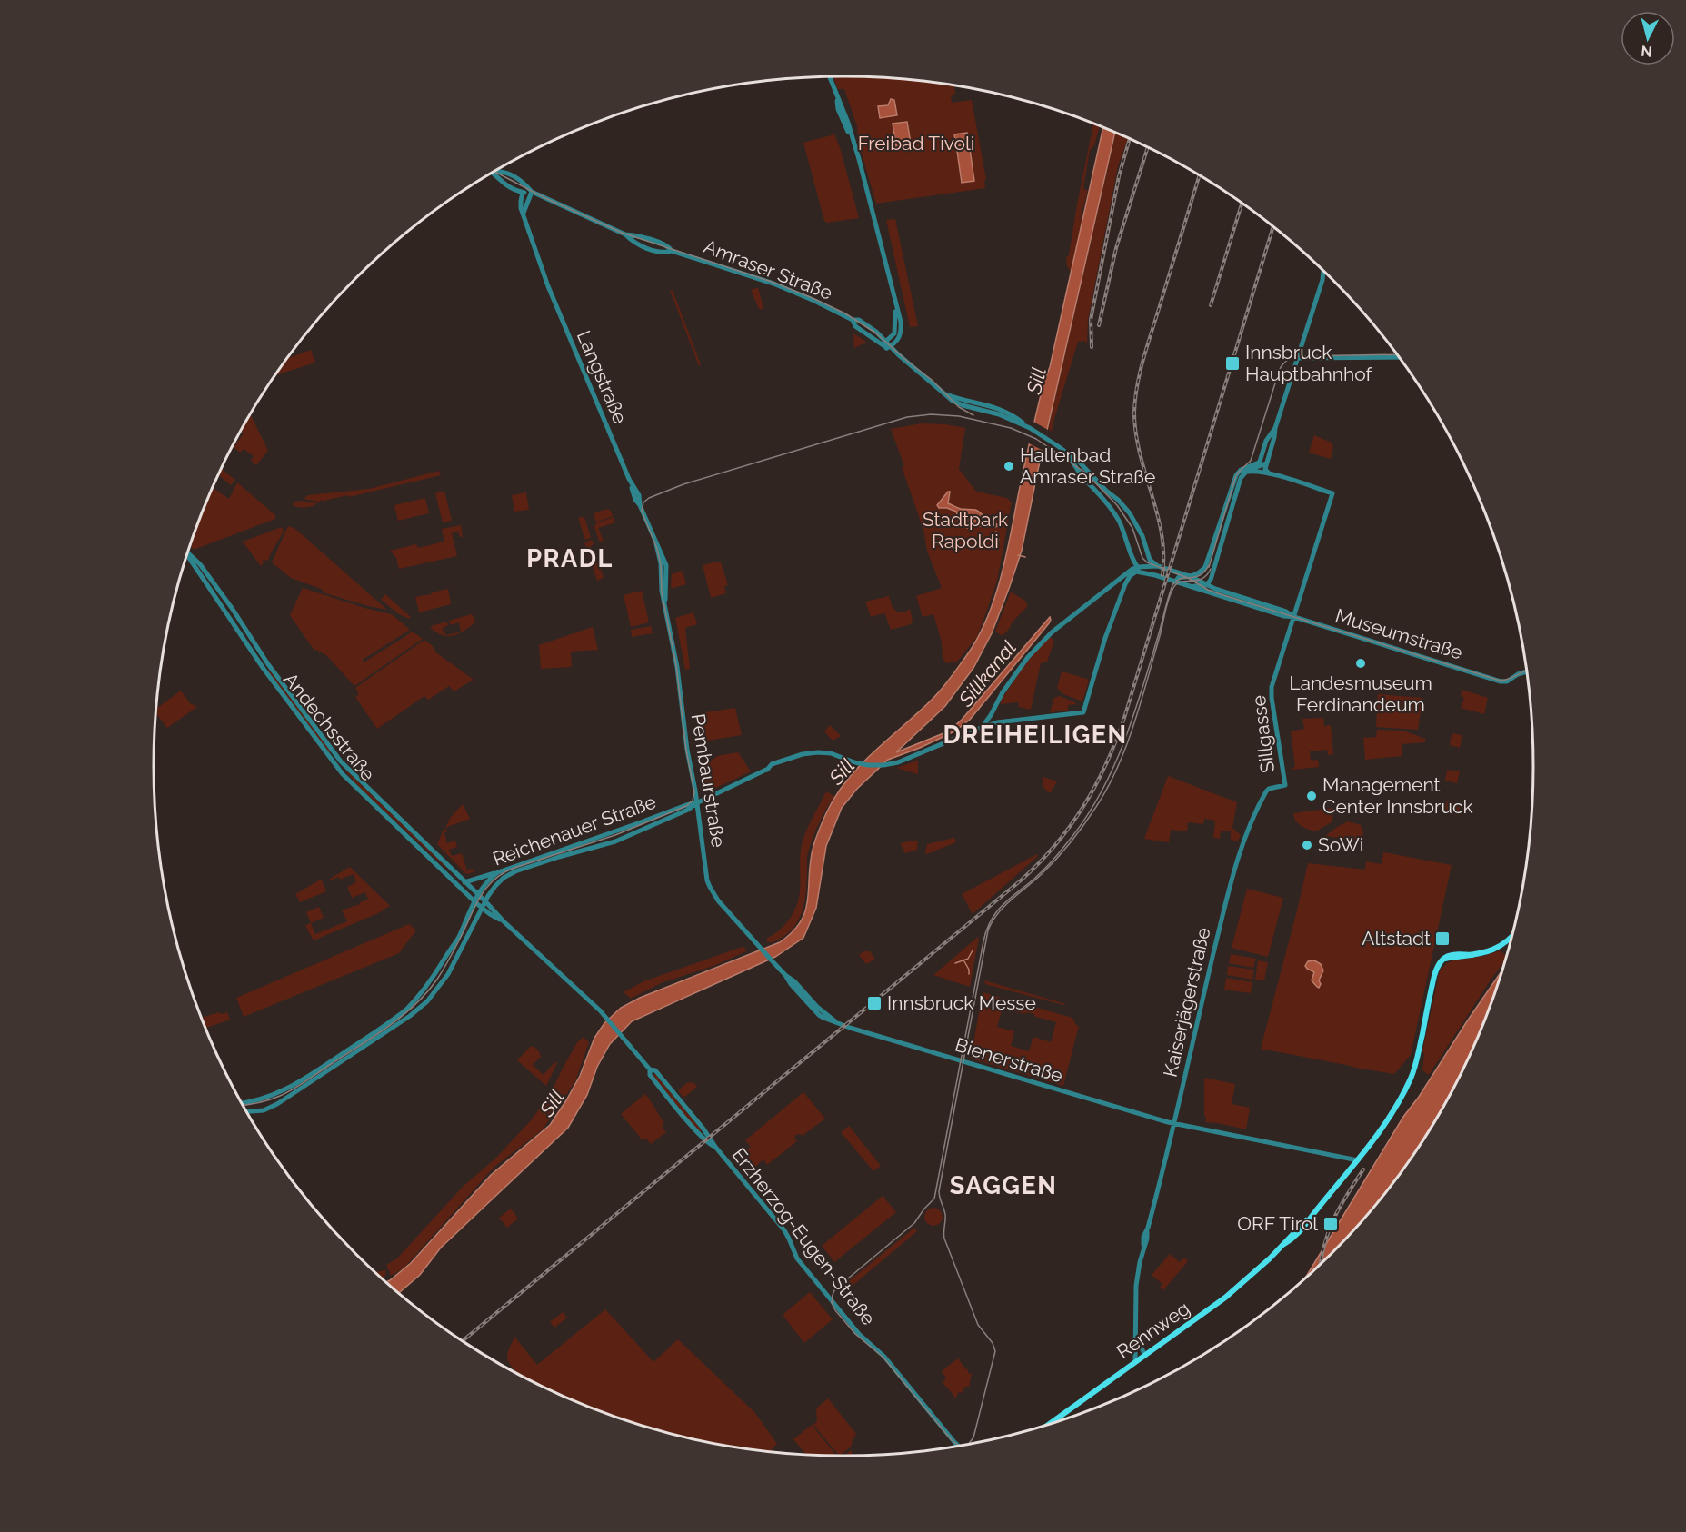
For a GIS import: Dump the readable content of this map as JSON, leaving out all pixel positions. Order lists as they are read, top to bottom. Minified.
{"streets":{"main road":["Rennweg"],"street":["Amraser Straße","Langstraße","Museumstraße","Andechsstraße","Sillgasse","Pembaurstraße","Reichenauer Straße","Kaiserjägerstraße","Bienerstraße","Erzherzog-Eugen-Straße"]},"crossings":[["Amraser Straße","Langstraße"],["Langstraße","Pembaurstraße"],["Museumstraße","Sillgasse"],["Andechsstraße","Reichenauer Straße"],["Andechsstraße","Erzherzog-Eugen-Straße"],["Sillgasse","Kaiserjägerstraße"],["Pembaurstraße","Reichenauer Straße"],["Pembaurstraße","Bienerstraße"],["Kaiserjägerstraße","Bienerstraße"],["Kaiserjägerstraße","Rennweg"],["Bienerstraße","Rennweg"]],"districts":["PRADL","DREIHEILIGEN","SAGGEN"],"water":["Sill","Sillkanal"],"parks":["Freibad Tivoli","Stadtpark Rapoldi"],"places":{"transit":["Innsbruck Hauptbahnhof","Altstadt","Innsbruck Messe","ORF Tirol"],"other":["Hallenbad Amraser Straße","Landesmuseum Ferdinandeum","Management Center Innsbruck","SoWi"]},"north":"bottom"}
